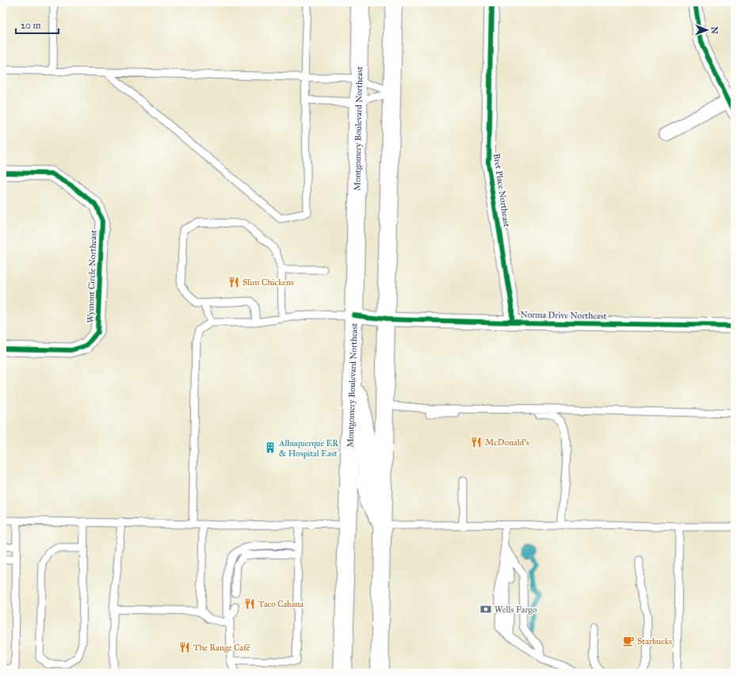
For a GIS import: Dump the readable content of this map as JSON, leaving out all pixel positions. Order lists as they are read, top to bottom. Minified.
{"streets":{"main road":["Montgomery Boulevard Northeast"],"street":["Bret Place Northeast","Wymont Circle Northeast","Norma Drive Northeast"]},"crossings":[["Montgomery Boulevard Northeast","Norma Drive Northeast"],["Bret Place Northeast","Norma Drive Northeast"]],"places":{"restaurant":["Slim Chickens","McDonald's","Taco Cabana","The Range Café"],"building":["Albuquerque ER & Hospital East"],"bank":["Wells Fargo"],"cafe":["Starbucks"]},"scale_bar":"20 m","north":"right"}
